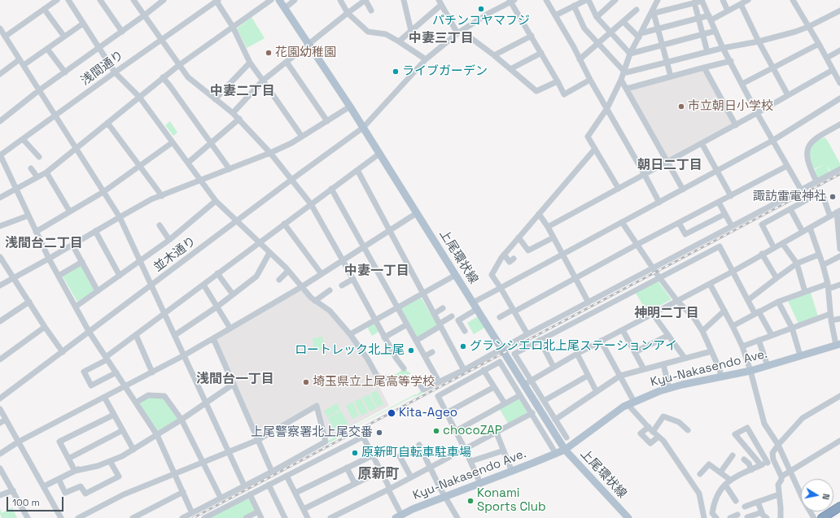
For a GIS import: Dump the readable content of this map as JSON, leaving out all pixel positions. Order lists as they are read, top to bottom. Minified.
{"streets":{"main road":["上尾環状線","Kyu-Nakasendo Ave."],"street":["浅間通り","並木通り"]},"crossings":[["並木通り","上尾環状線"],["上尾環状線","Kyu-Nakasendo Ave."]],"districts":["中妻三丁目","中妻二丁目","朝日二丁目","浅間台二丁目","中妻一丁目","神明二丁目","浅間台一丁目","原新町"],"places":["パチンコヤマフジ","花園幼稚園","ライブガーデン","市立朝日小学校","諏訪雷電神社","グランシエロ北上尾ステーションアイ","ロートレック北上尾","埼玉県立上尾高等学校","Kita-Ageo","chocoZAP","上尾警察署北上尾交番","原新町自転車駐車場","Konami Sports Club"],"scale_bar":"100 m","north":"right"}
